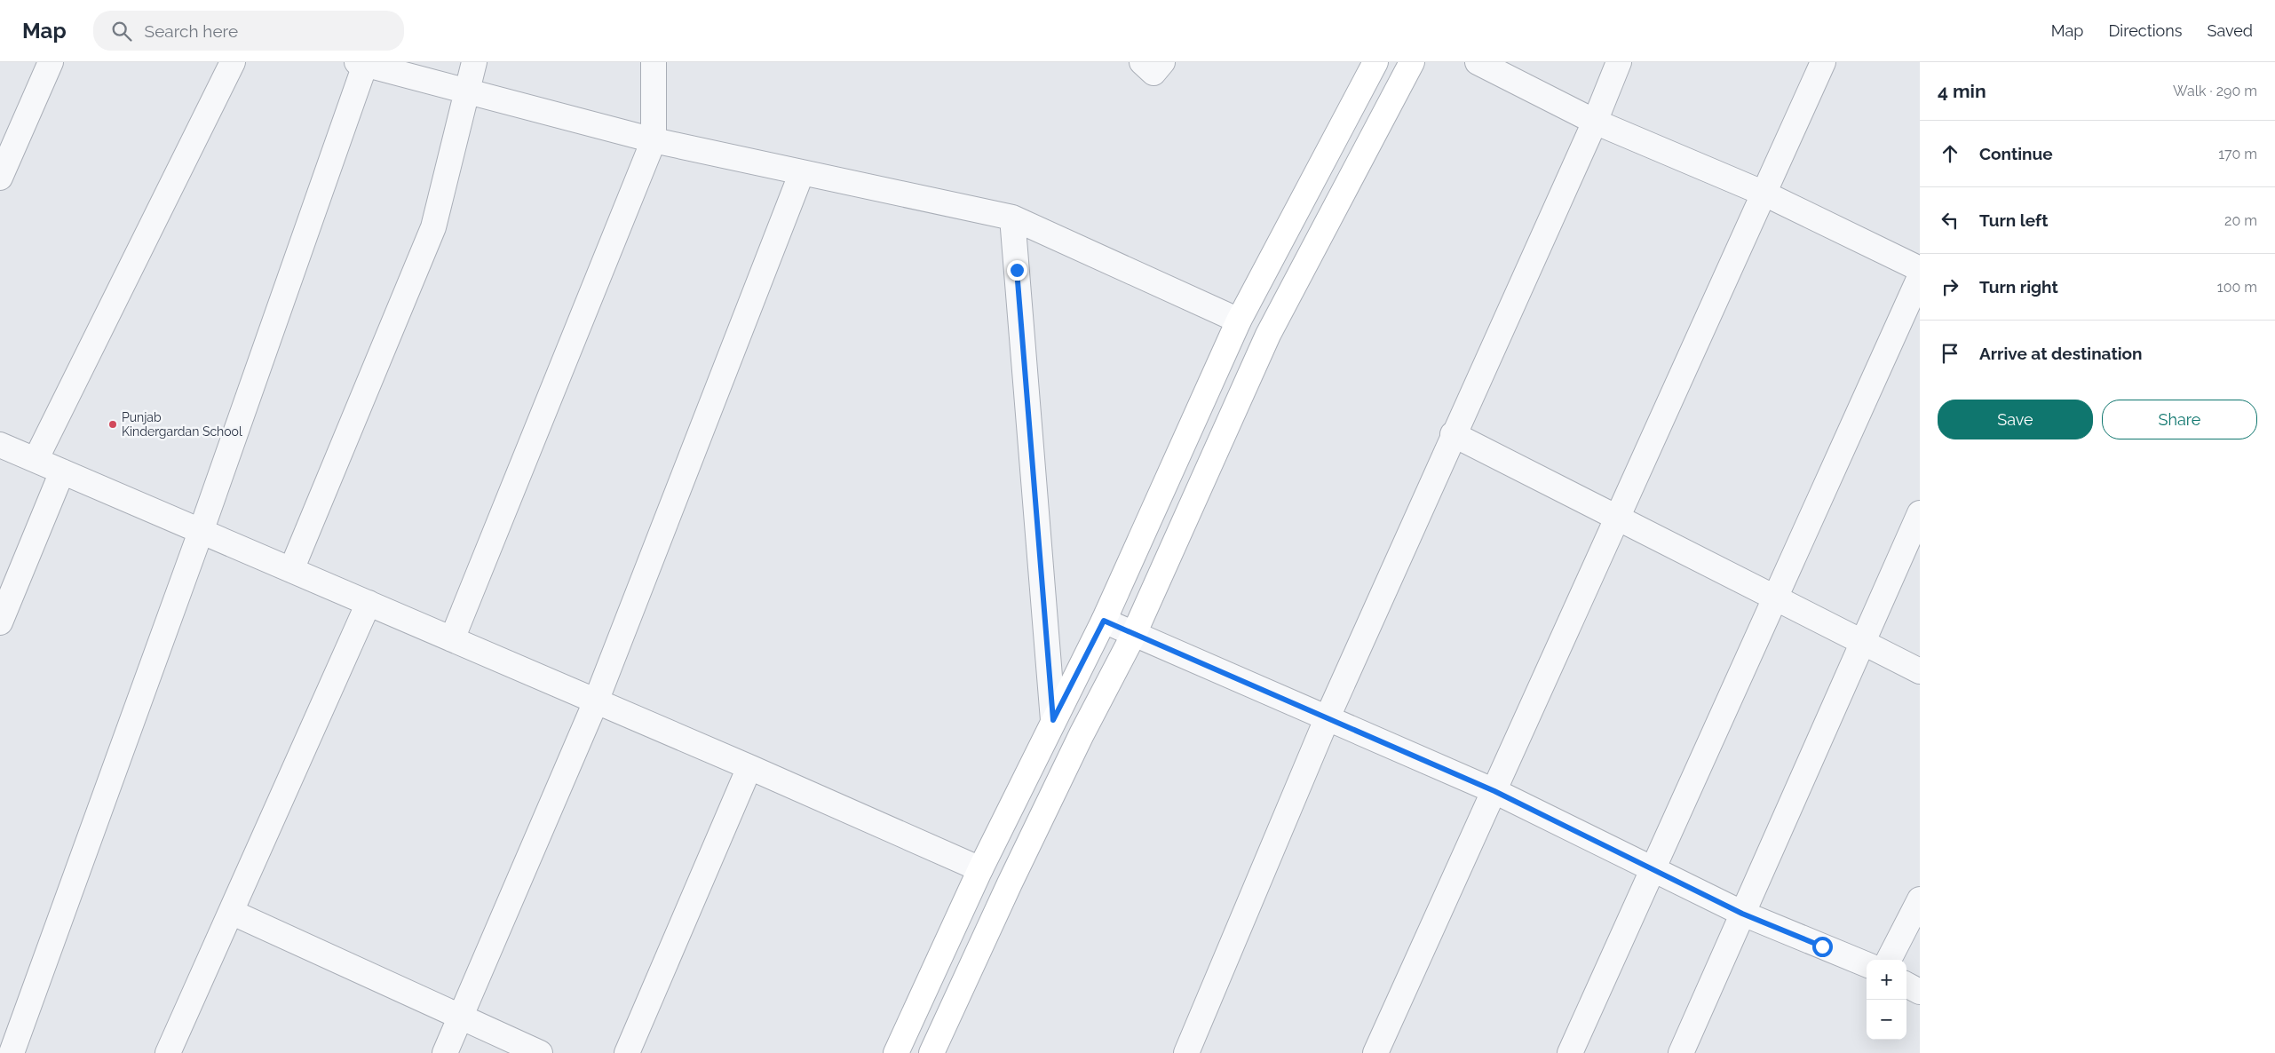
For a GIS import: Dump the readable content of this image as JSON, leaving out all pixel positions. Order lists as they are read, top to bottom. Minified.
{"places":["Punjab Kindergardan School"],"page":{"header":"Map","search":"Search here","nav":["Map","Directions","Saved"],"heading":["4 min","Walk · 290 m"],"list":[["Continue","170 m"],["Turn left","20 m"],["Turn right","100 m"],"Arrive at destination"],"buttons":["Save","Share"],"map_buttons":["+","−"]}}
